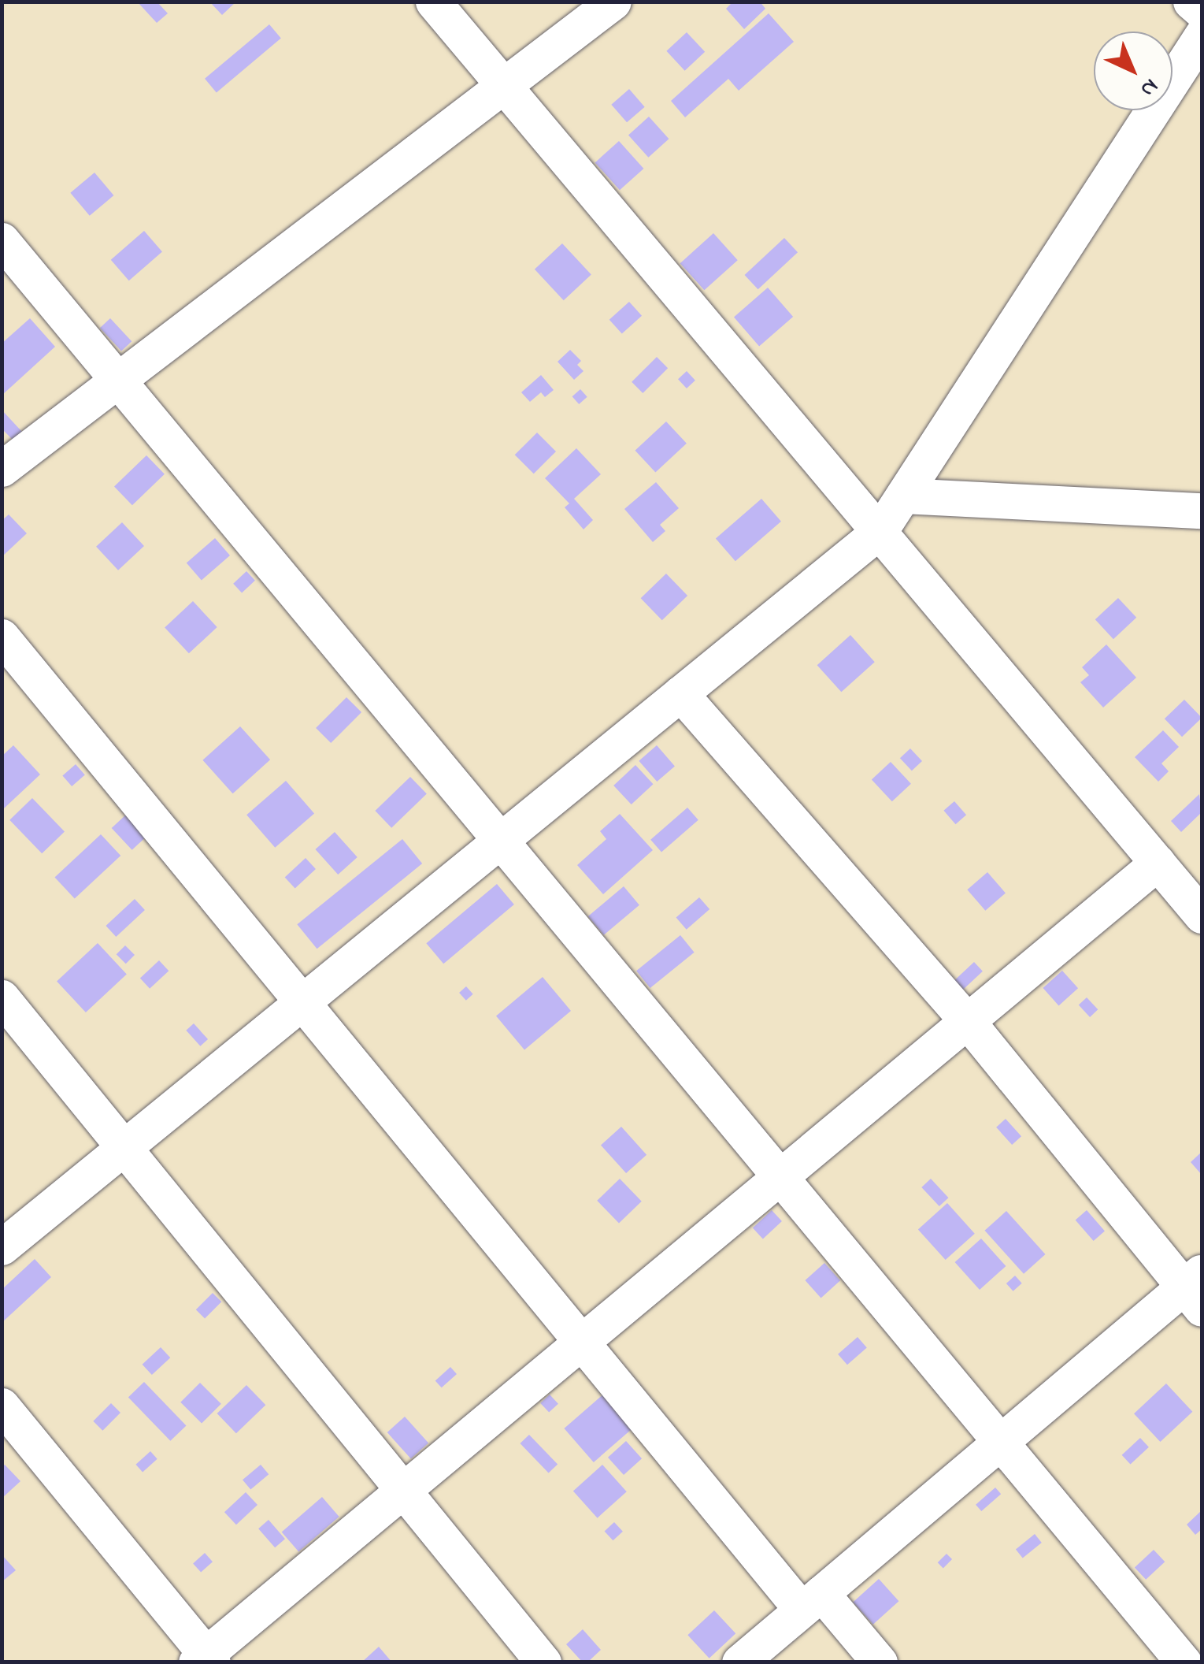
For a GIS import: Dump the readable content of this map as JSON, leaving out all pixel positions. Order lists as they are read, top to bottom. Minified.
{"north":"bottom right"}
